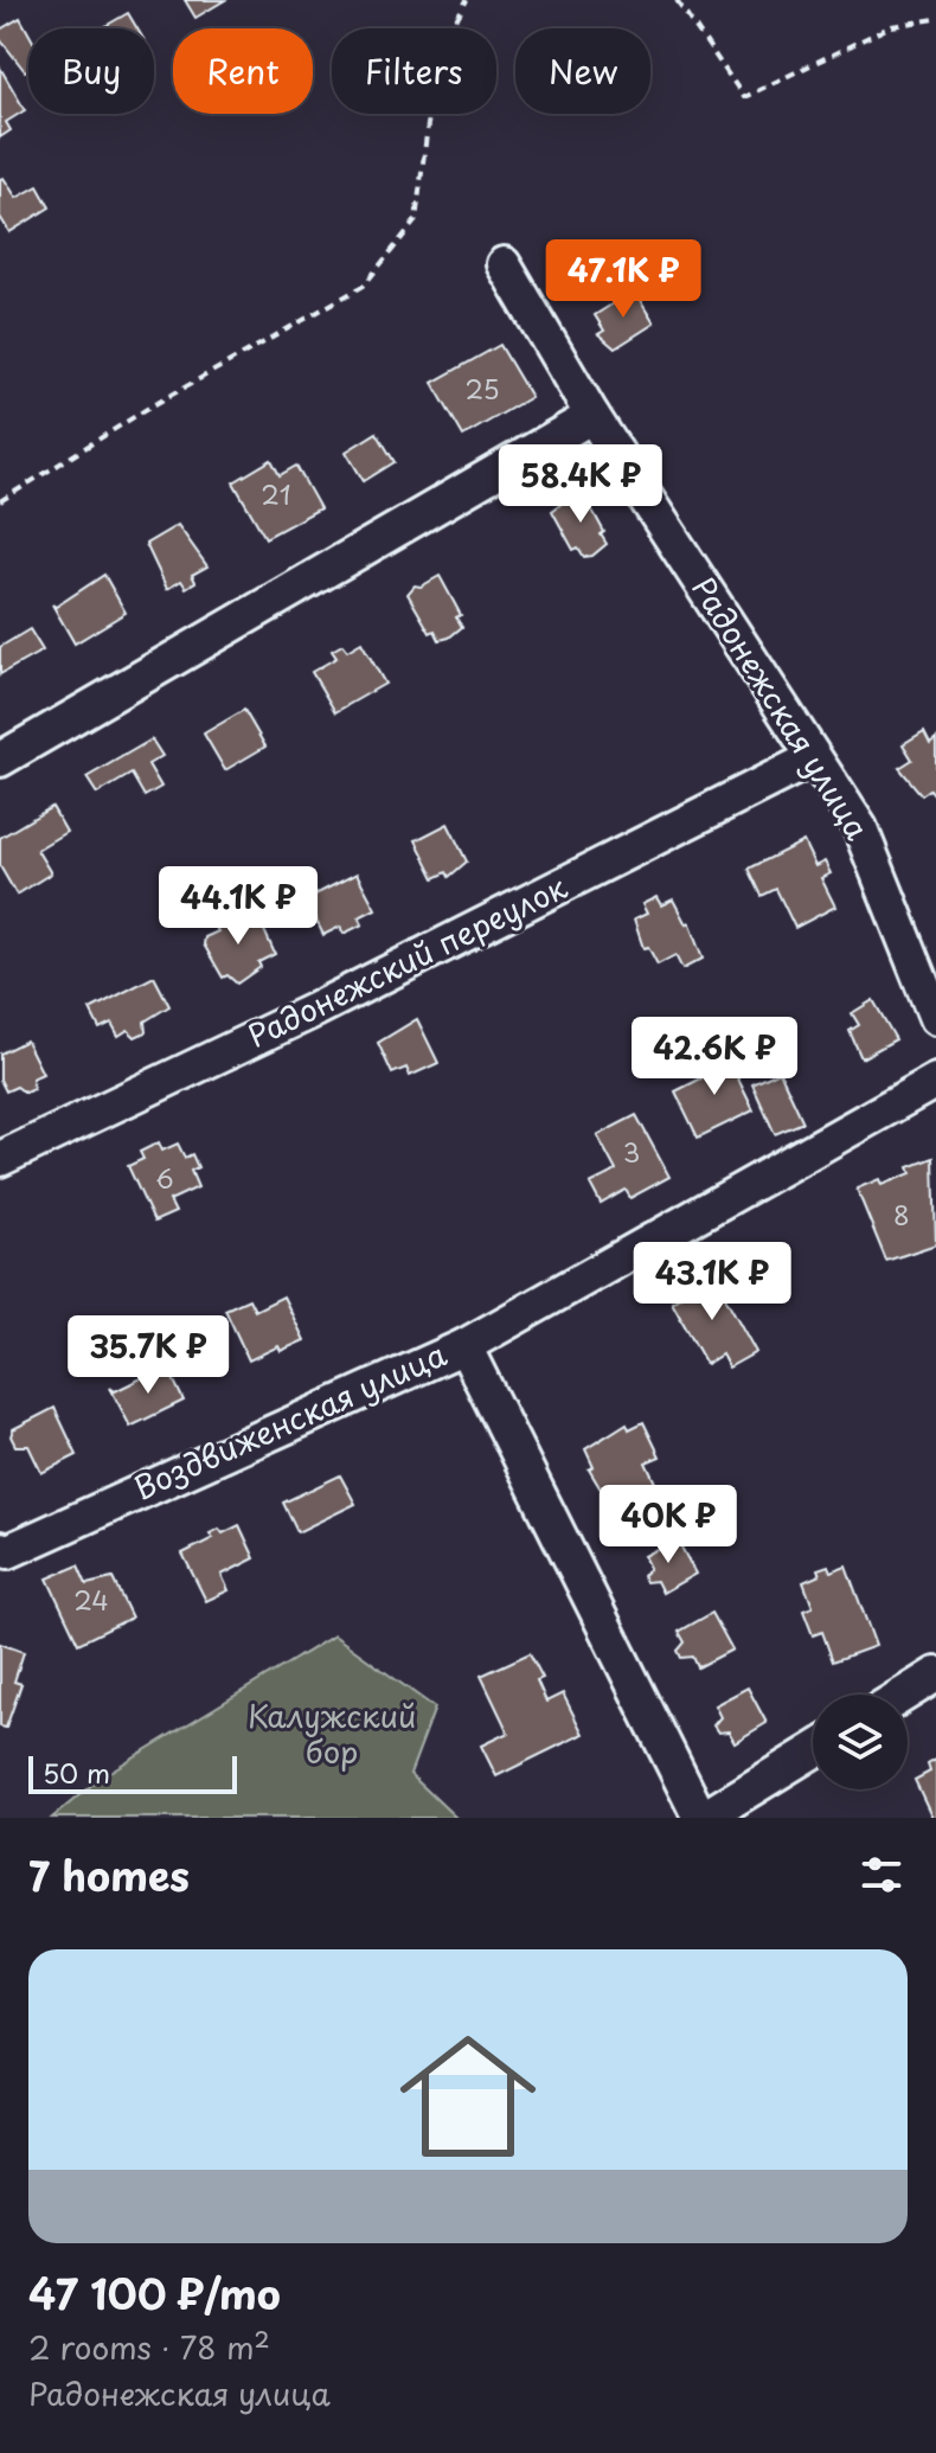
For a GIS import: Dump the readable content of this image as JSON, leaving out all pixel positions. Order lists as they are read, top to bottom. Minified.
{"streets":{"street":["Радонежская улица","Радонежский переулок","Воздвиженская улица"]},"crossings":[["Радонежская улица","Радонежский переулок"]],"parks":["Калужский бор"],"house_numbers":["25","21","3","6","8","24"],"scale_bar":"50 m","page":{"chip":["Buy","Rent","Filters","New"],"price":["47.1K ₽","58.4K ₽","44.1K ₽","42.6K ₽","43.1K ₽","35.7K ₽","40K ₽"],"scale":"50 m","heading":"7 homes","list":[{"name":"47 100 ₽/mo","note":"2 rooms · 78 m² · Радонежская улица"}]}}
